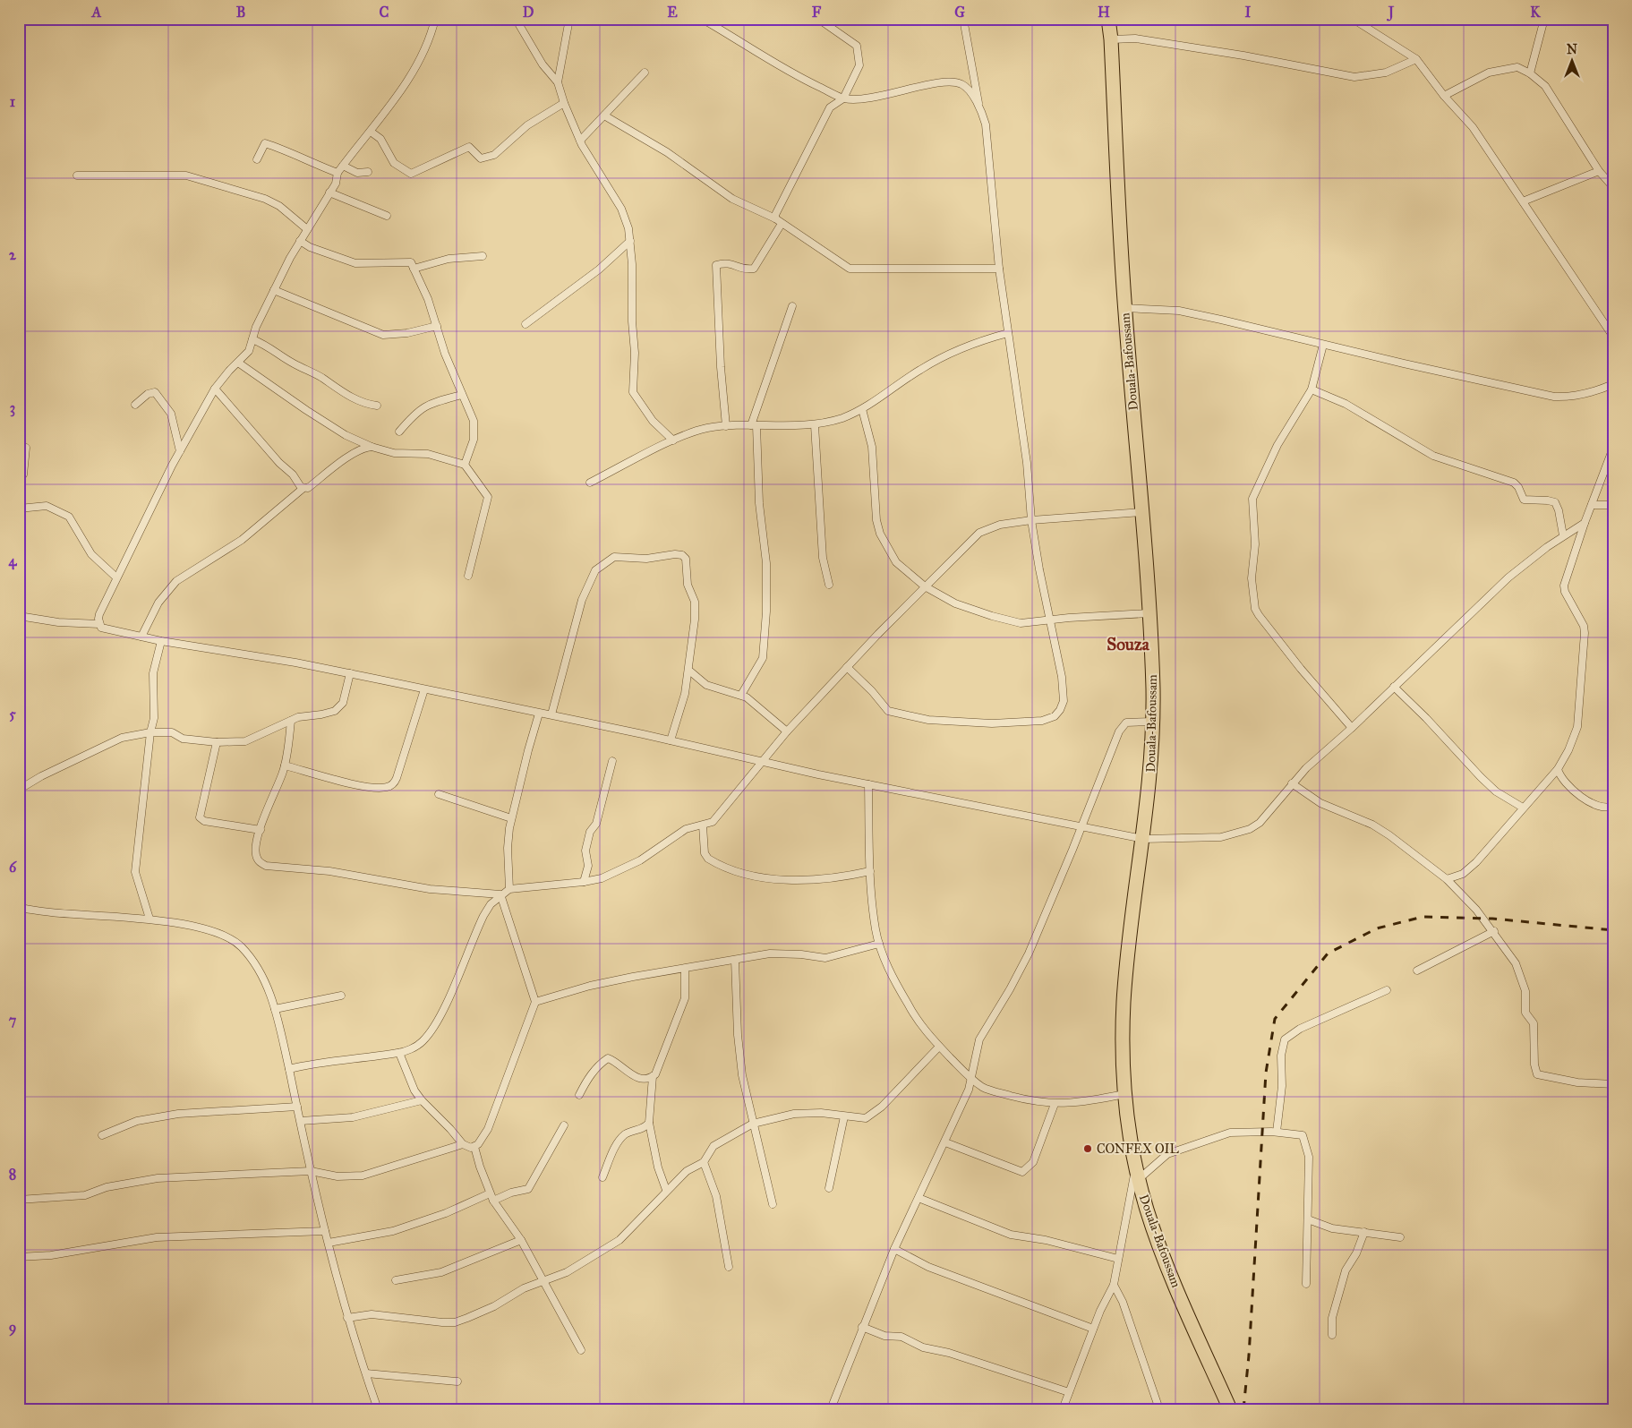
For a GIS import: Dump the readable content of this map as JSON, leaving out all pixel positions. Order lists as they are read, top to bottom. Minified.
{"streets":{"highway":["Douala-Bafoussam"]},"districts":["Souza"],"places":["CONFEX OIL"],"north":"top","grid":{"columns":["A","B","C","D","E","F","G","H","I","J","K"],"rows":["1","2","3","4","5","6","7","8","9"]}}
